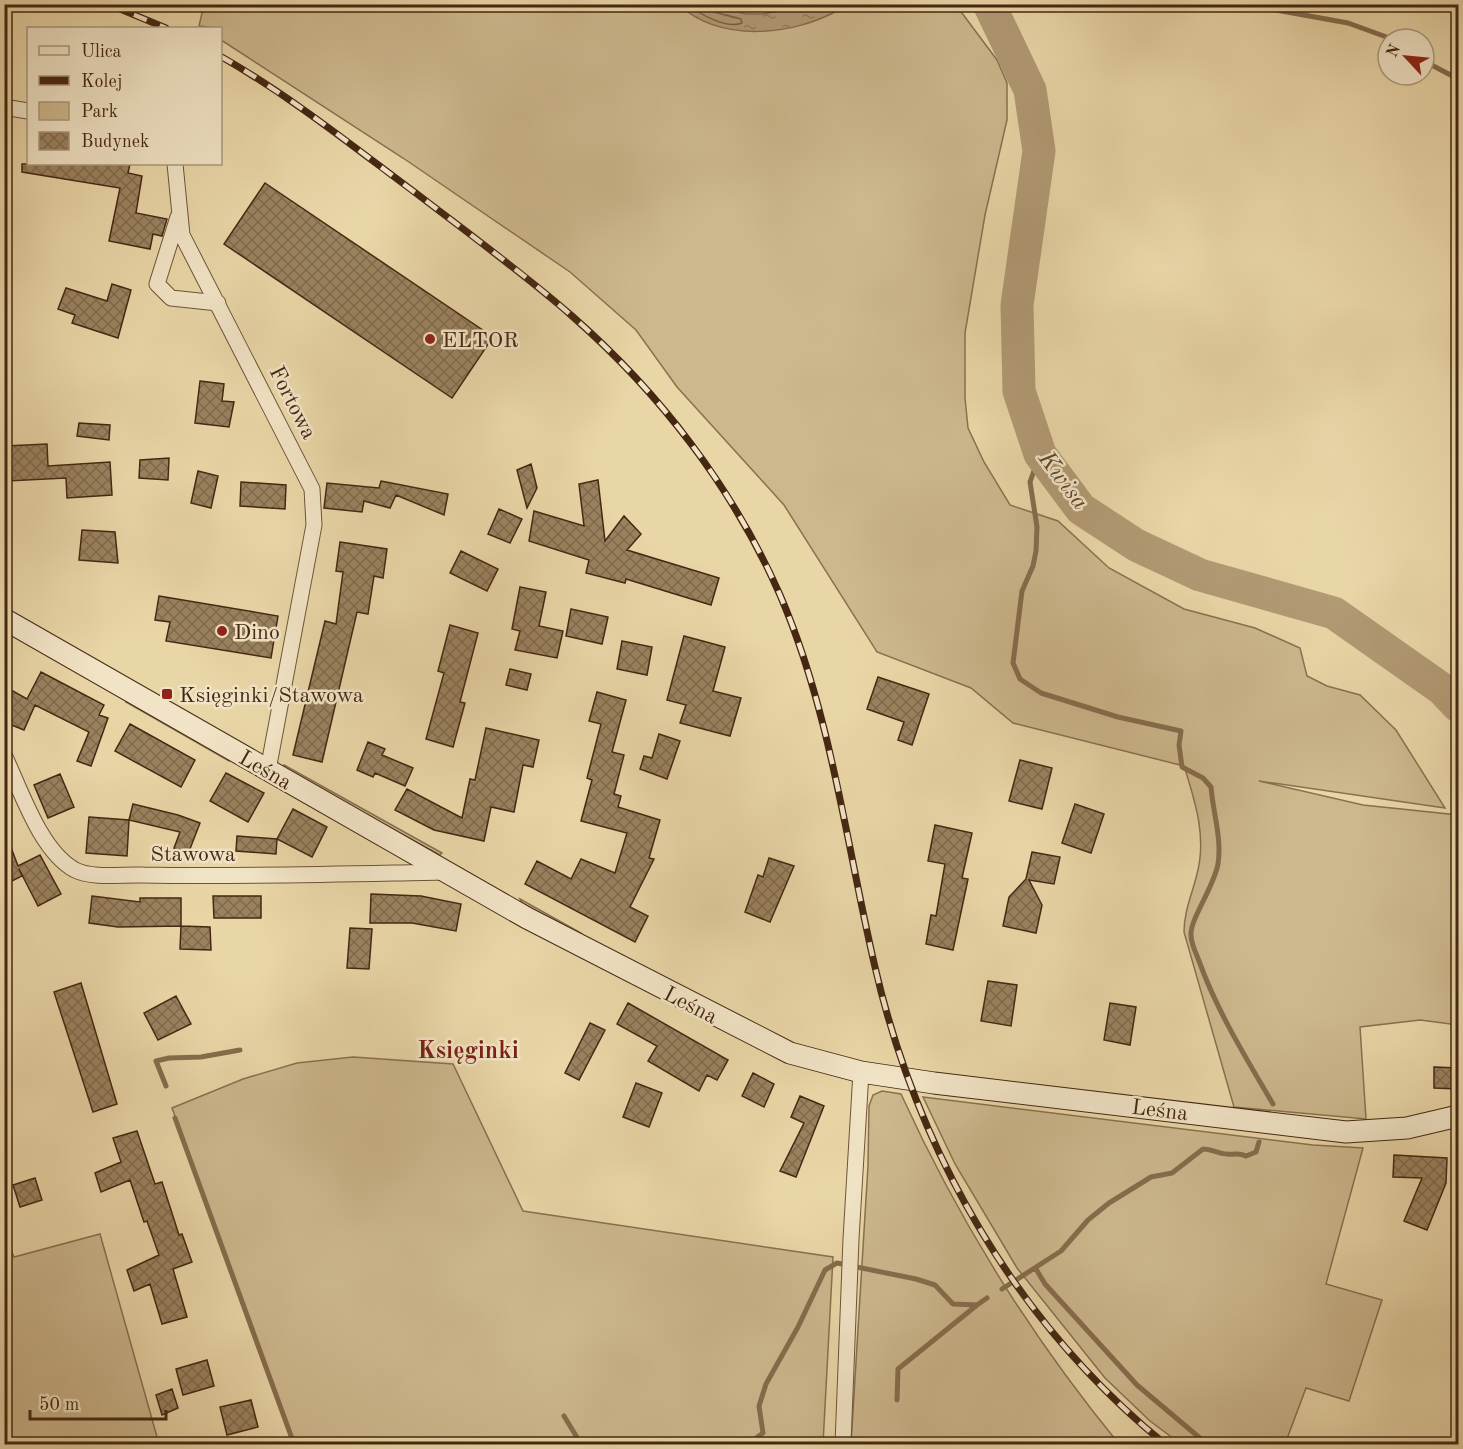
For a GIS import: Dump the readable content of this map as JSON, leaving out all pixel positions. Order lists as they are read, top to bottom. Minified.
{"streets":{"main road":["Leśna"],"street":["Fortowa","Stawowa"]},"crossings":[["Fortowa","Leśna"],["Leśna","Stawowa"]],"districts":["Księginki"],"water":["Kwisa"],"places":{"other":["ELTOR","Dino"],"transit":["Księginki/Stawowa"]},"legend":["Ulica","Kolej","Park","Budynek"],"scale_bar":"50 m","north":"top left"}
